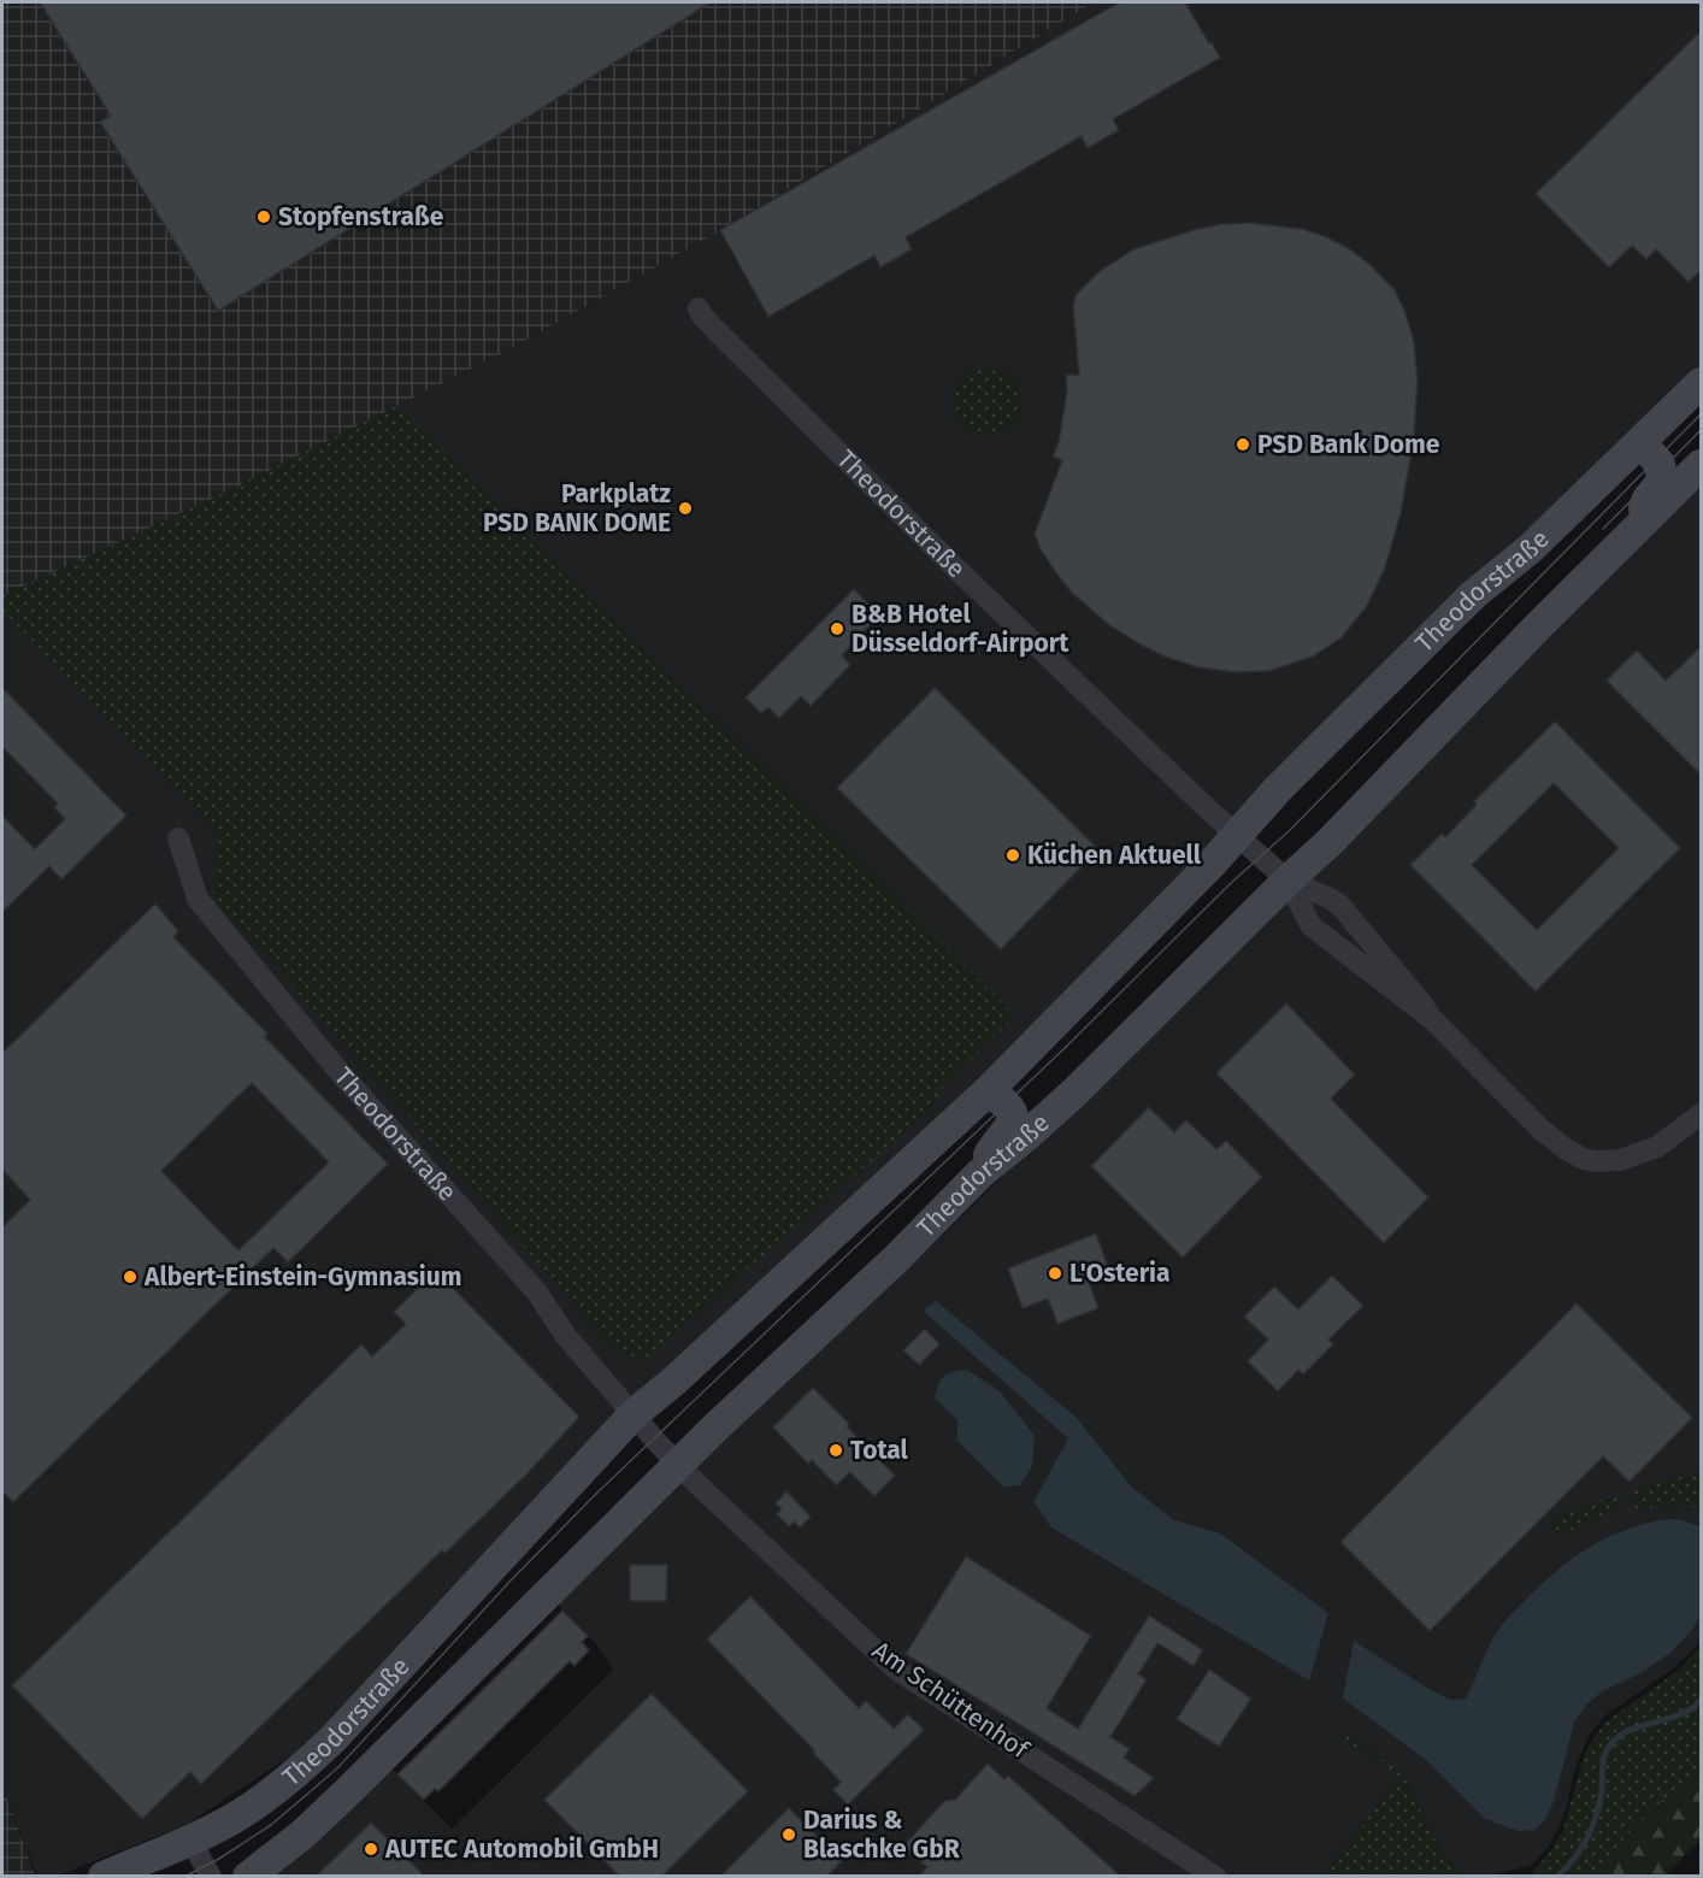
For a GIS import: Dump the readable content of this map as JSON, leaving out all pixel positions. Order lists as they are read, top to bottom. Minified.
{"streets":{"main road":["Theodorstraße"],"street":["Am Schüttenhof"]},"crossings":[["Theodorstraße","Am Schüttenhof"]],"places":["Stopfenstraße","PSD Bank Dome","Parkplatz PSD BANK DOME","B&B Hotel Düsseldorf-Airport","Küchen Aktuell","L'Osteria","Albert-Einstein-Gymnasium","Total","Darius & Blaschke GbR","AUTEC Automobil GmbH"]}
